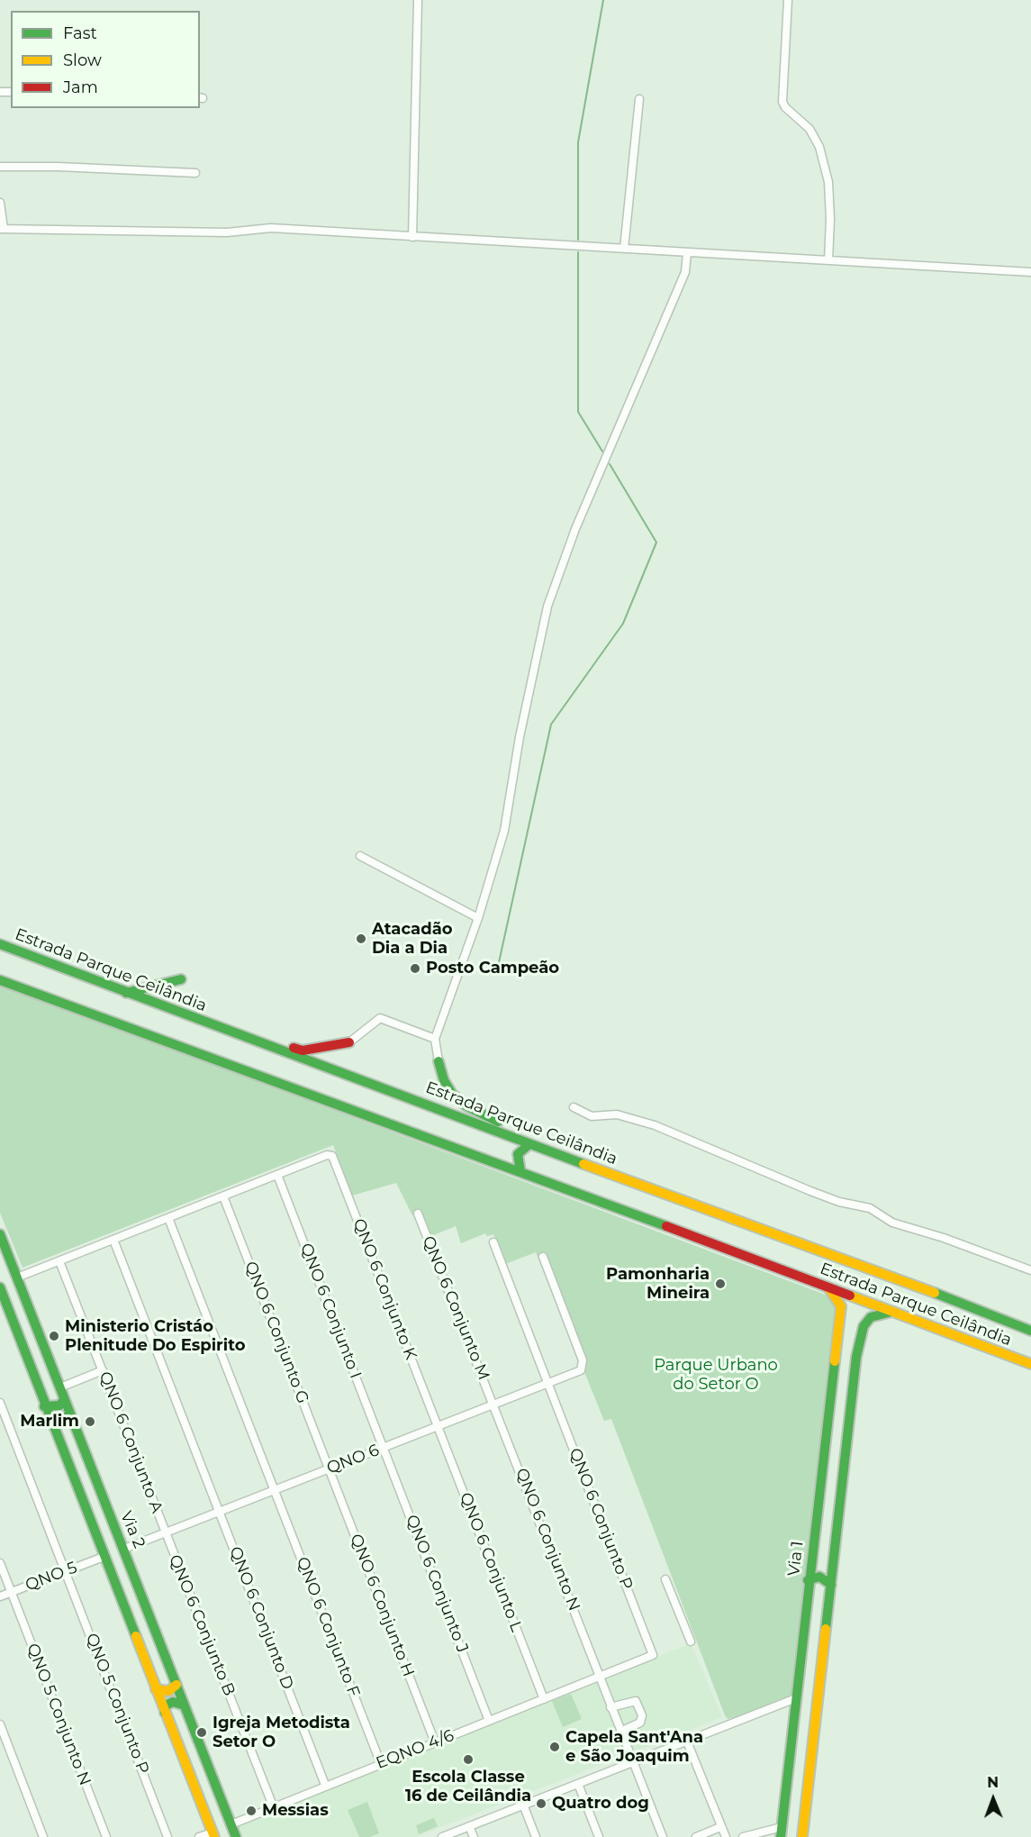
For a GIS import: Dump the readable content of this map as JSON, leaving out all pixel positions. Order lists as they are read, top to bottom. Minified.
{"streets":{"main road":["Estrada Parque Ceilândia","Via 2","Via 1"],"street":["QNO 6 Conjunto K","QNO 6 Conjunto M","QNO 6 Conjunto I","QNO 6 Conjunto G","QNO 6 Conjunto A","QNO 6","QNO 6 Conjunto P","QNO 6 Conjunto N","QNO 6 Conjunto L","QNO 5","QNO 6 Conjunto J","QNO 6 Conjunto H","QNO 6 Conjunto D","QNO 6 Conjunto B","QNO 6 Conjunto F","QNO 5 Conjunto P","QNO 5 Conjunto N","EQNO 4/6"]},"crossings":[["Estrada Parque Ceilândia","Via 1"],["QNO 6 Conjunto K","QNO 6 Conjunto I"],["QNO 6 Conjunto K","QNO 6"],["QNO 6 Conjunto K","QNO 6 Conjunto L"],["QNO 6 Conjunto M","QNO 6"],["QNO 6 Conjunto M","QNO 6 Conjunto N"],["QNO 6 Conjunto I","QNO 6"],["QNO 6 Conjunto I","QNO 6 Conjunto J"],["QNO 6 Conjunto G","QNO 6"],["QNO 6 Conjunto G","QNO 6 Conjunto H"],["QNO 6 Conjunto A","QNO 6"],["QNO 6 Conjunto A","QNO 6 Conjunto B"],["QNO 6","QNO 6 Conjunto P"],["QNO 6","Via 2"],["QNO 6","QNO 6 Conjunto N"],["QNO 6","QNO 6 Conjunto L"],["QNO 6","QNO 6 Conjunto J"],["QNO 6","QNO 6 Conjunto H"],["QNO 6","QNO 6 Conjunto D"],["QNO 6","QNO 6 Conjunto B"],["QNO 6","QNO 6 Conjunto F"],["QNO 6 Conjunto P","EQNO 4/6"],["Via 2","EQNO 4/6"],["QNO 6 Conjunto N","EQNO 4/6"],["QNO 6 Conjunto L","EQNO 4/6"],["QNO 5","QNO 5 Conjunto P"],["QNO 5","QNO 5 Conjunto N"],["QNO 6 Conjunto J","EQNO 4/6"],["QNO 6 Conjunto H","EQNO 4/6"],["QNO 6 Conjunto D","EQNO 4/6"],["QNO 6 Conjunto B","EQNO 4/6"],["QNO 6 Conjunto F","EQNO 4/6"]],"parks":["Parque Urbano do Setor O"],"places":["Atacadão Dia a Dia","Posto Campeão","Pamonharia Mineira","Ministerio Cristáo Plenitude Do Espirito","Marlim","Igreja Metodista Setor O","Capela Sant'Ana e São Joaquim","Escola Classe 16 de Ceilândia","Quatro dog","Messias"],"legend":["Fast","Slow","Jam"],"north":"top"}
